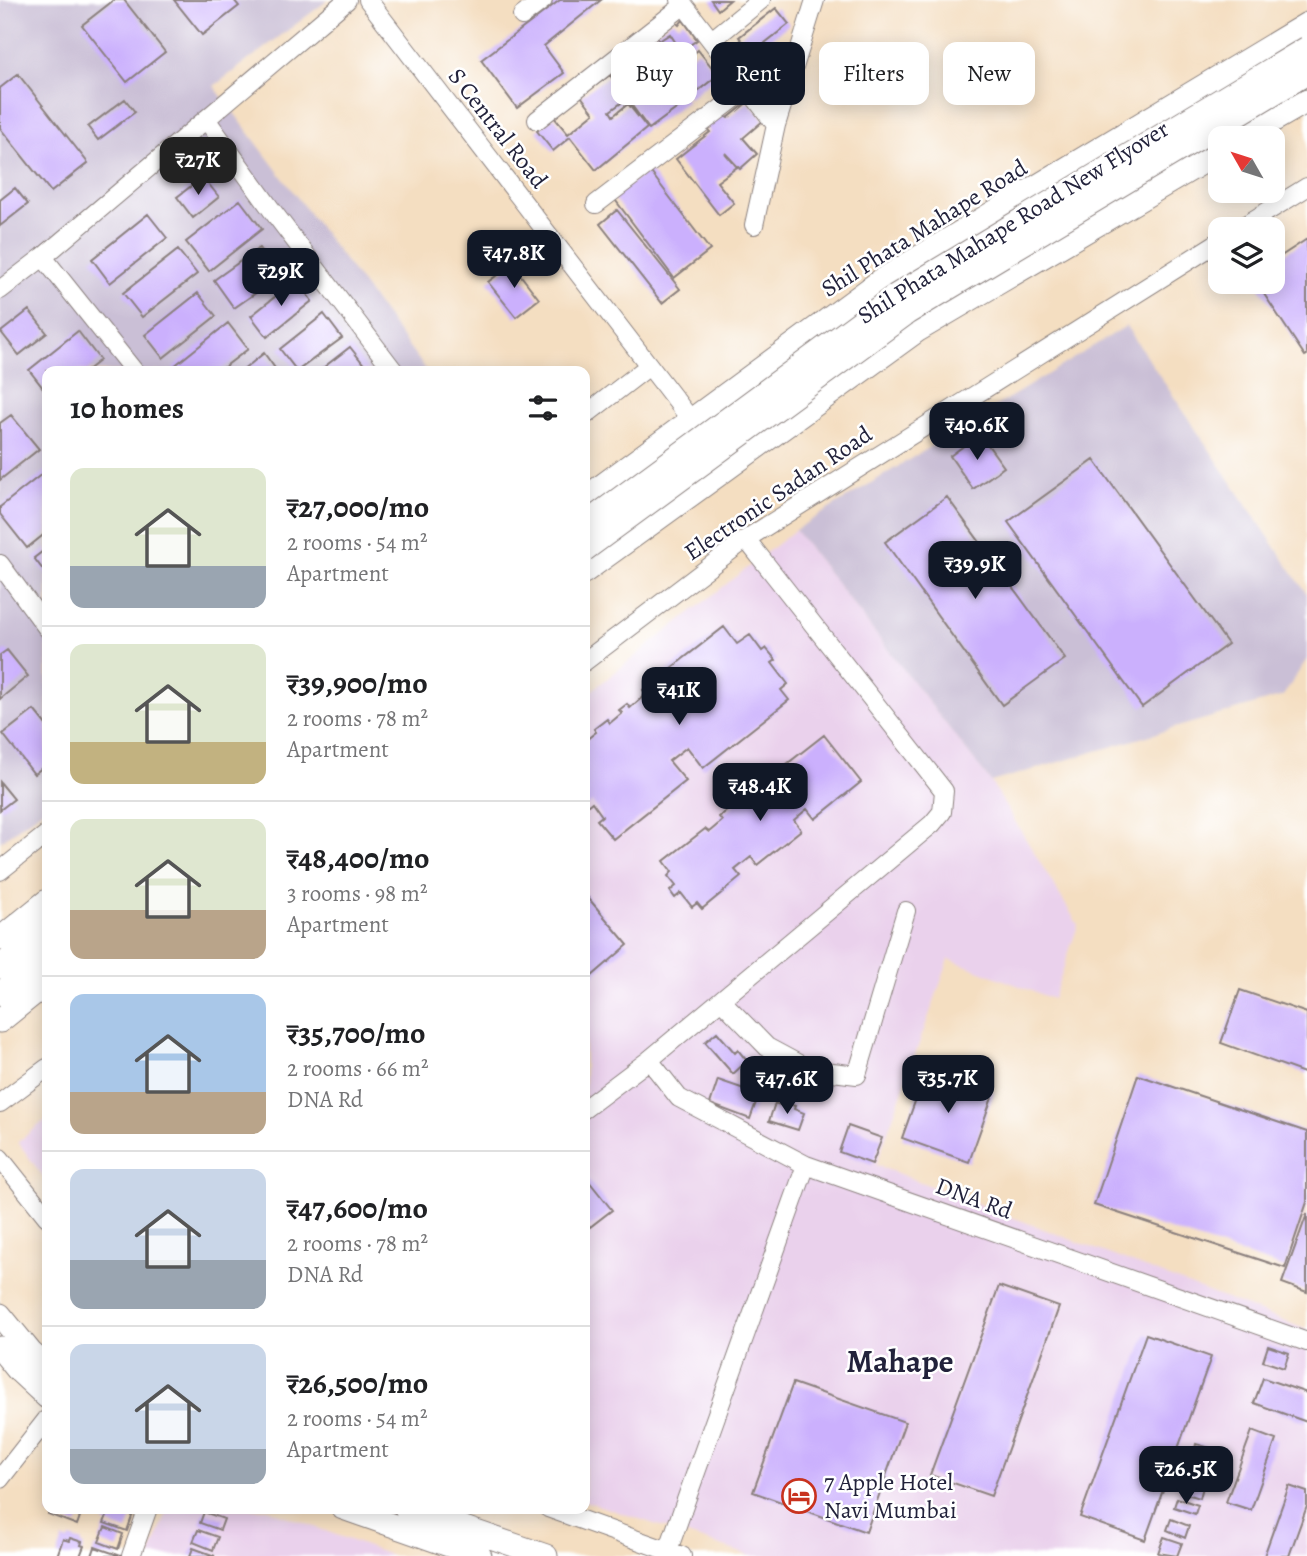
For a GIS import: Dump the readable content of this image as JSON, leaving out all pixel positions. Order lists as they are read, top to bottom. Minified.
{"streets":{"main road":["Shil Phata Mahape Road New Flyover","Shil Phata Mahape Road"],"street":["S Central Road","Electronic Sadan Road","DNA Rd"]},"crossings":[["S Central Road","Shil Phata Mahape Road"]],"districts":["Mahape"],"places":{"hotel":["7 Apple Hotel Navi Mumbai"]},"north":"top left","page":{"chip":["Buy","Rent","Filters","New"],"price":["₹27K","₹47.8K","₹29K","₹40.6K","₹39.9K","₹41K","₹48.4K","₹35.7K","₹47.6K","₹26.5K"],"heading":"10 homes","list":[{"name":"₹27,000/mo","note":"2 rooms · 54 m² · Apartment"},{"name":"₹39,900/mo","note":"2 rooms · 78 m² · Apartment"},{"name":"₹48,400/mo","note":"3 rooms · 98 m² · Apartment"},{"name":"₹35,700/mo","note":"2 rooms · 66 m² · DNA Rd"},{"name":"₹47,600/mo","note":"2 rooms · 78 m² · DNA Rd"},{"name":"₹26,500/mo","note":"2 rooms · 54 m² · Apartment"}]}}
